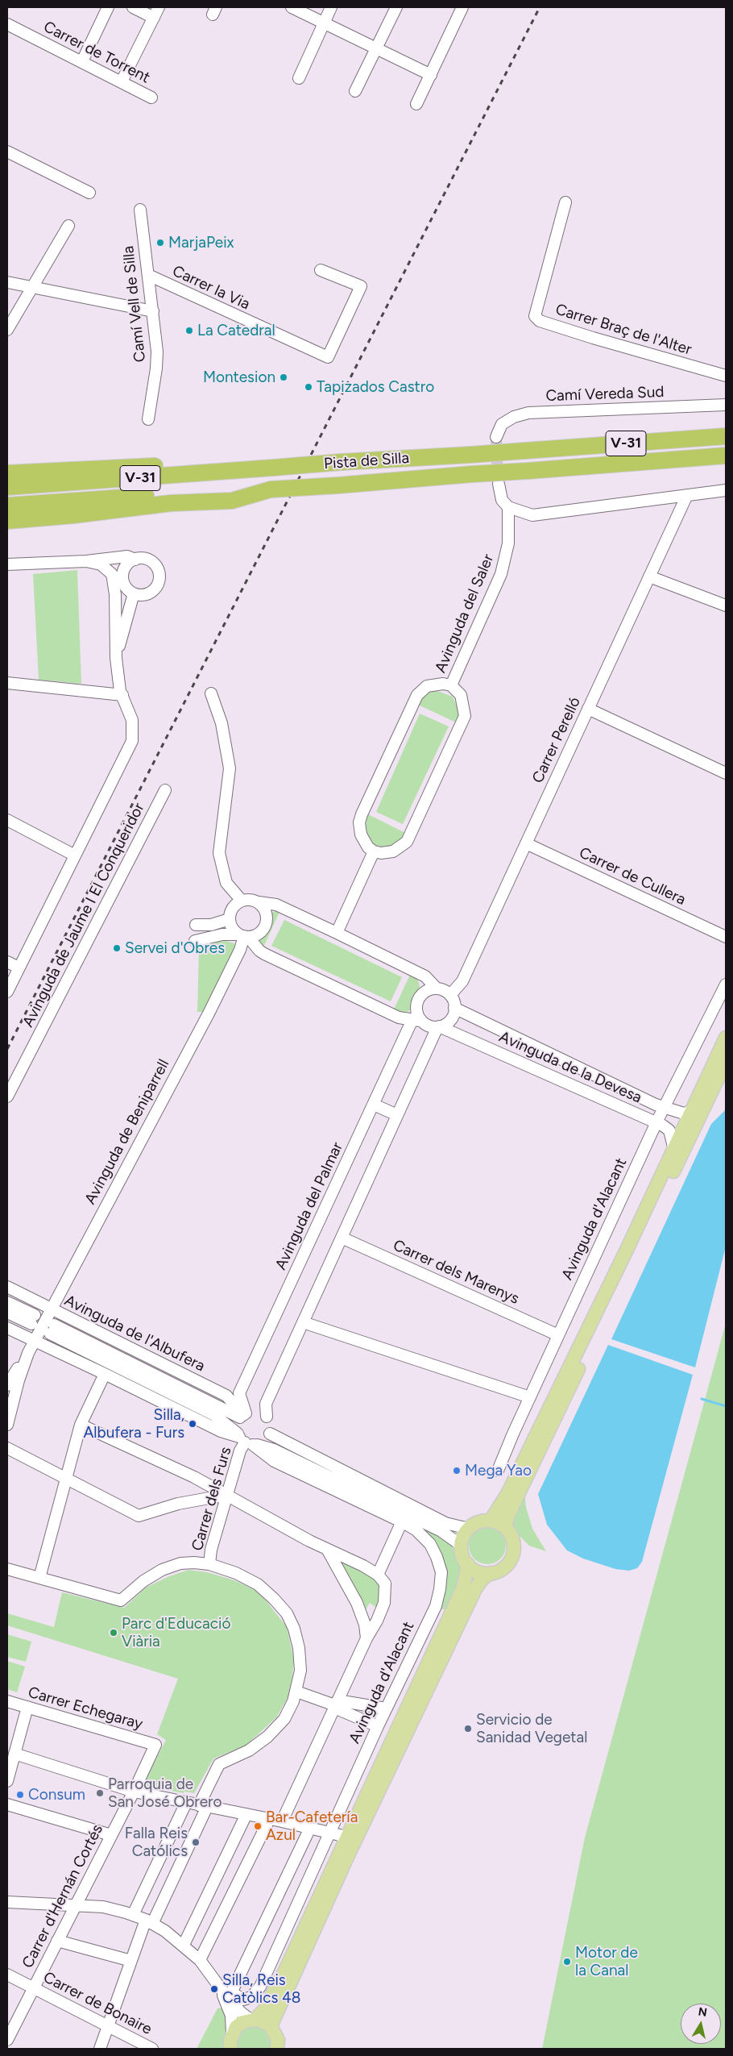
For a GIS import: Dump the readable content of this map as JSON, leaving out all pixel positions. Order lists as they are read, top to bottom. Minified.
{"streets":{"highway":["V-31","Pista de Silla"],"street":["Carrer de Torrent","Carrer la Via","Camí Vell de Silla","Carrer Braç de l'Alter","Camí Vereda Sud","Avinguda del Saler","Carrer Perelló","Carrer de Cullera","Avinguda de Jaume I El Conqueridor","Avinguda de la Devesa","Avinguda de Beniparrell","Avinguda del Palmar","Avinguda d'Alacant","Carrer dels Marenys","Avinguda de l'Albufera","Carrer dels Furs","Carrer Echegaray","Carrer d'Hernán Cortés","Carrer de Bonaire"]},"crossings":[["Carrer la Via","Camí Vell de Silla"],["Carrer Perelló","Carrer de Cullera"],["Carrer Perelló","Avinguda de la Devesa"],["Carrer Perelló","Avinguda del Palmar"],["Avinguda de la Devesa","Avinguda del Palmar"],["Avinguda de la Devesa","Avinguda d'Alacant"],["Avinguda de Beniparrell","Avinguda de l'Albufera"],["Avinguda del Palmar","Avinguda d'Alacant"],["Avinguda del Palmar","Avinguda de l'Albufera"],["Avinguda del Palmar","Carrer dels Furs"],["Avinguda d'Alacant","Carrer dels Marenys"],["Avinguda d'Alacant","Avinguda de l'Albufera"],["Avinguda d'Alacant","Carrer dels Furs"],["Avinguda de l'Albufera","Carrer dels Furs"],["Carrer Echegaray","Carrer d'Hernán Cortés"],["Carrer d'Hernán Cortés","Carrer de Bonaire"]],"places":["MarjaPeix","La Catedral","Montesion","Tapizados Castro","Servei d'Obres","Silla, Albufera - Furs","Mega Yao","Parc d'Educació Viària","Servicio de Sanidad Vegetal","Parroquia de San José Obrero","Consum","Bar-Cafetería Azul","Falla Reis Católics","Motor de la Canal","Silla, Reis Catòlics 48"],"north":"top"}
